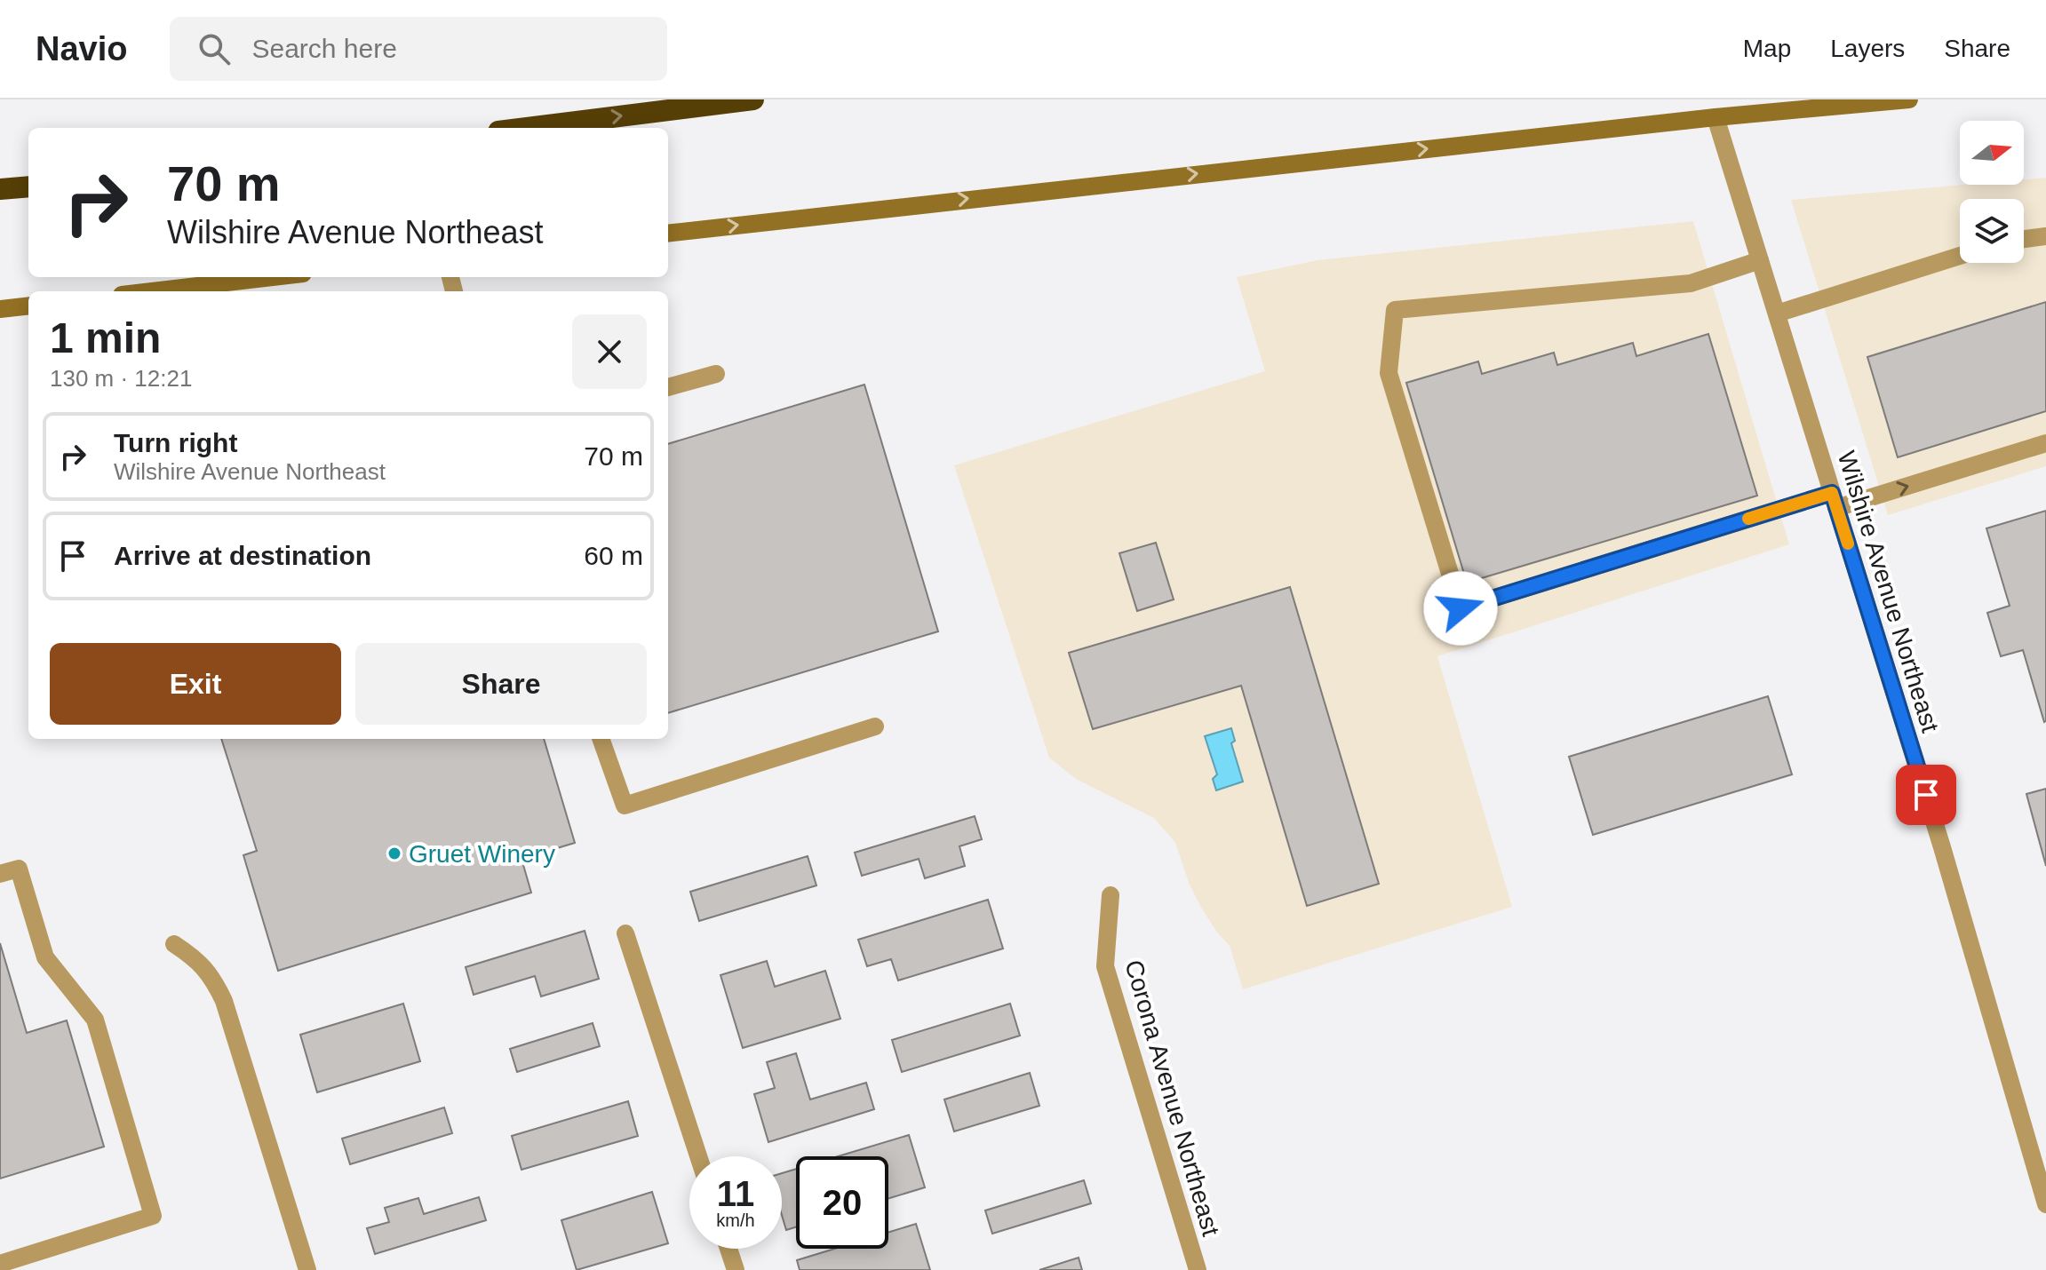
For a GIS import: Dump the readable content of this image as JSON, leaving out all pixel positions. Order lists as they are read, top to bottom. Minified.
{"streets":{"street":["Wilshire Avenue Northeast","Corona Avenue Northeast"]},"places":["Gruet Winery"],"north":"right","page":{"header":"Navio","search":"Search here","nav":["Map","Layers","Share"],"turn":["70 m","Wilshire Avenue Northeast"],"heading":["1 min","130 m · 12:21"],"list":[{"name":"Turn right","note":"Wilshire Avenue Northeast","value":"70 m"},{"name":"Arrive at destination","value":"60 m"}],"buttons":["Exit","Share"],"speed":"11 km/h","limit":"20"}}
